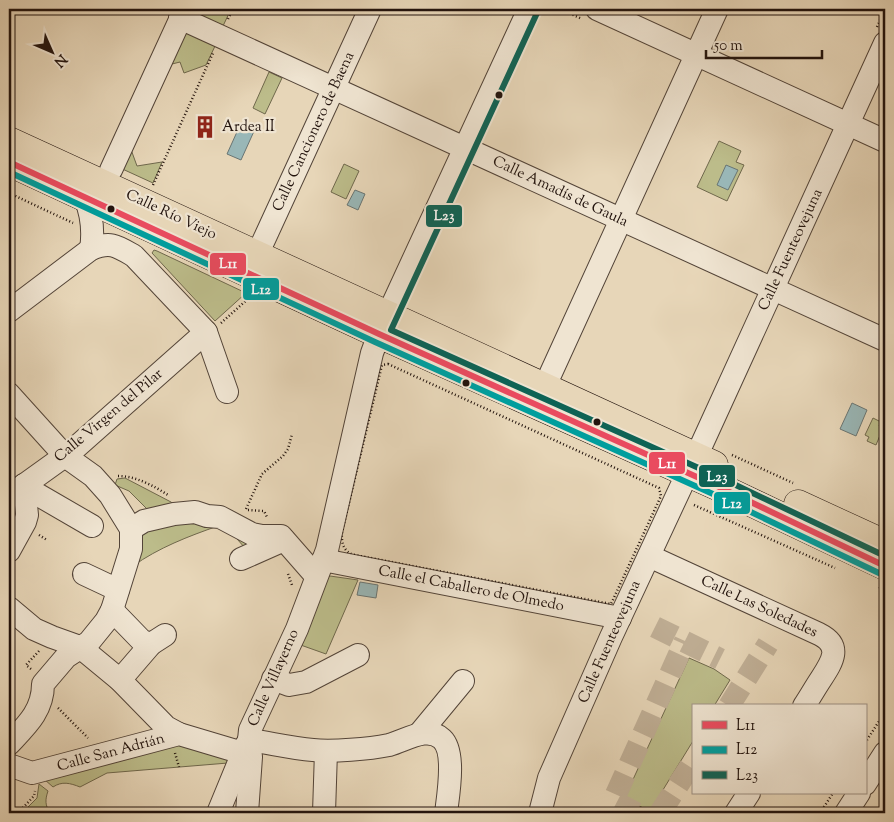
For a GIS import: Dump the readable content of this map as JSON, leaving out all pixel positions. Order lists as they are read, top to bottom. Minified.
{"streets":{"main road":["Calle Río Viejo"],"street":["Calle Cancionero de Baena","Calle Amadís de Gaula","Calle Fuenteovejuna","Calle Virgen del Pilar","Calle el Caballero de Olmedo","Calle Las Soledades","Calle Villayerno","Calle San Adrián"]},"crossings":[["Calle Cancionero de Baena","Calle Amadís de Gaula"],["Calle Cancionero de Baena","Calle Río Viejo"],["Calle Amadís de Gaula","Calle Fuenteovejuna"],["Calle Amadís de Gaula","Calle Villayerno"],["Calle Río Viejo","Calle Fuenteovejuna"],["Calle Río Viejo","Calle Villayerno"],["Calle Fuenteovejuna","Calle el Caballero de Olmedo"],["Calle Fuenteovejuna","Calle Las Soledades"],["Calle el Caballero de Olmedo","Calle Villayerno"],["Calle Villayerno","Calle San Adrián"]],"places":{"building":["Ardea II"]},"lines":["transit line L23","transit line L11","transit line L12"],"legend":["L11","L12","L23"],"scale_bar":"50 m","north":"bottom right"}
